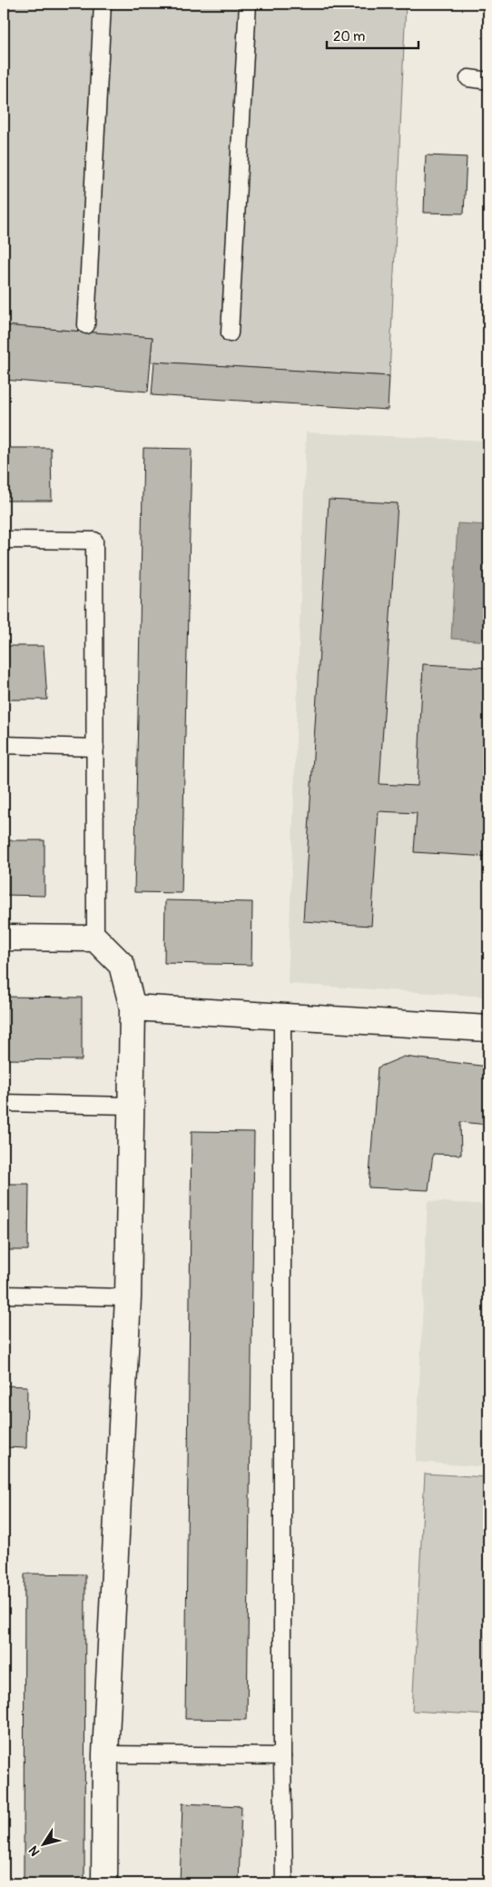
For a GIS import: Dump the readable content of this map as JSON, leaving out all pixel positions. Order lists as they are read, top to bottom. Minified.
{"scale_bar":"20 m","north":"bottom left"}
